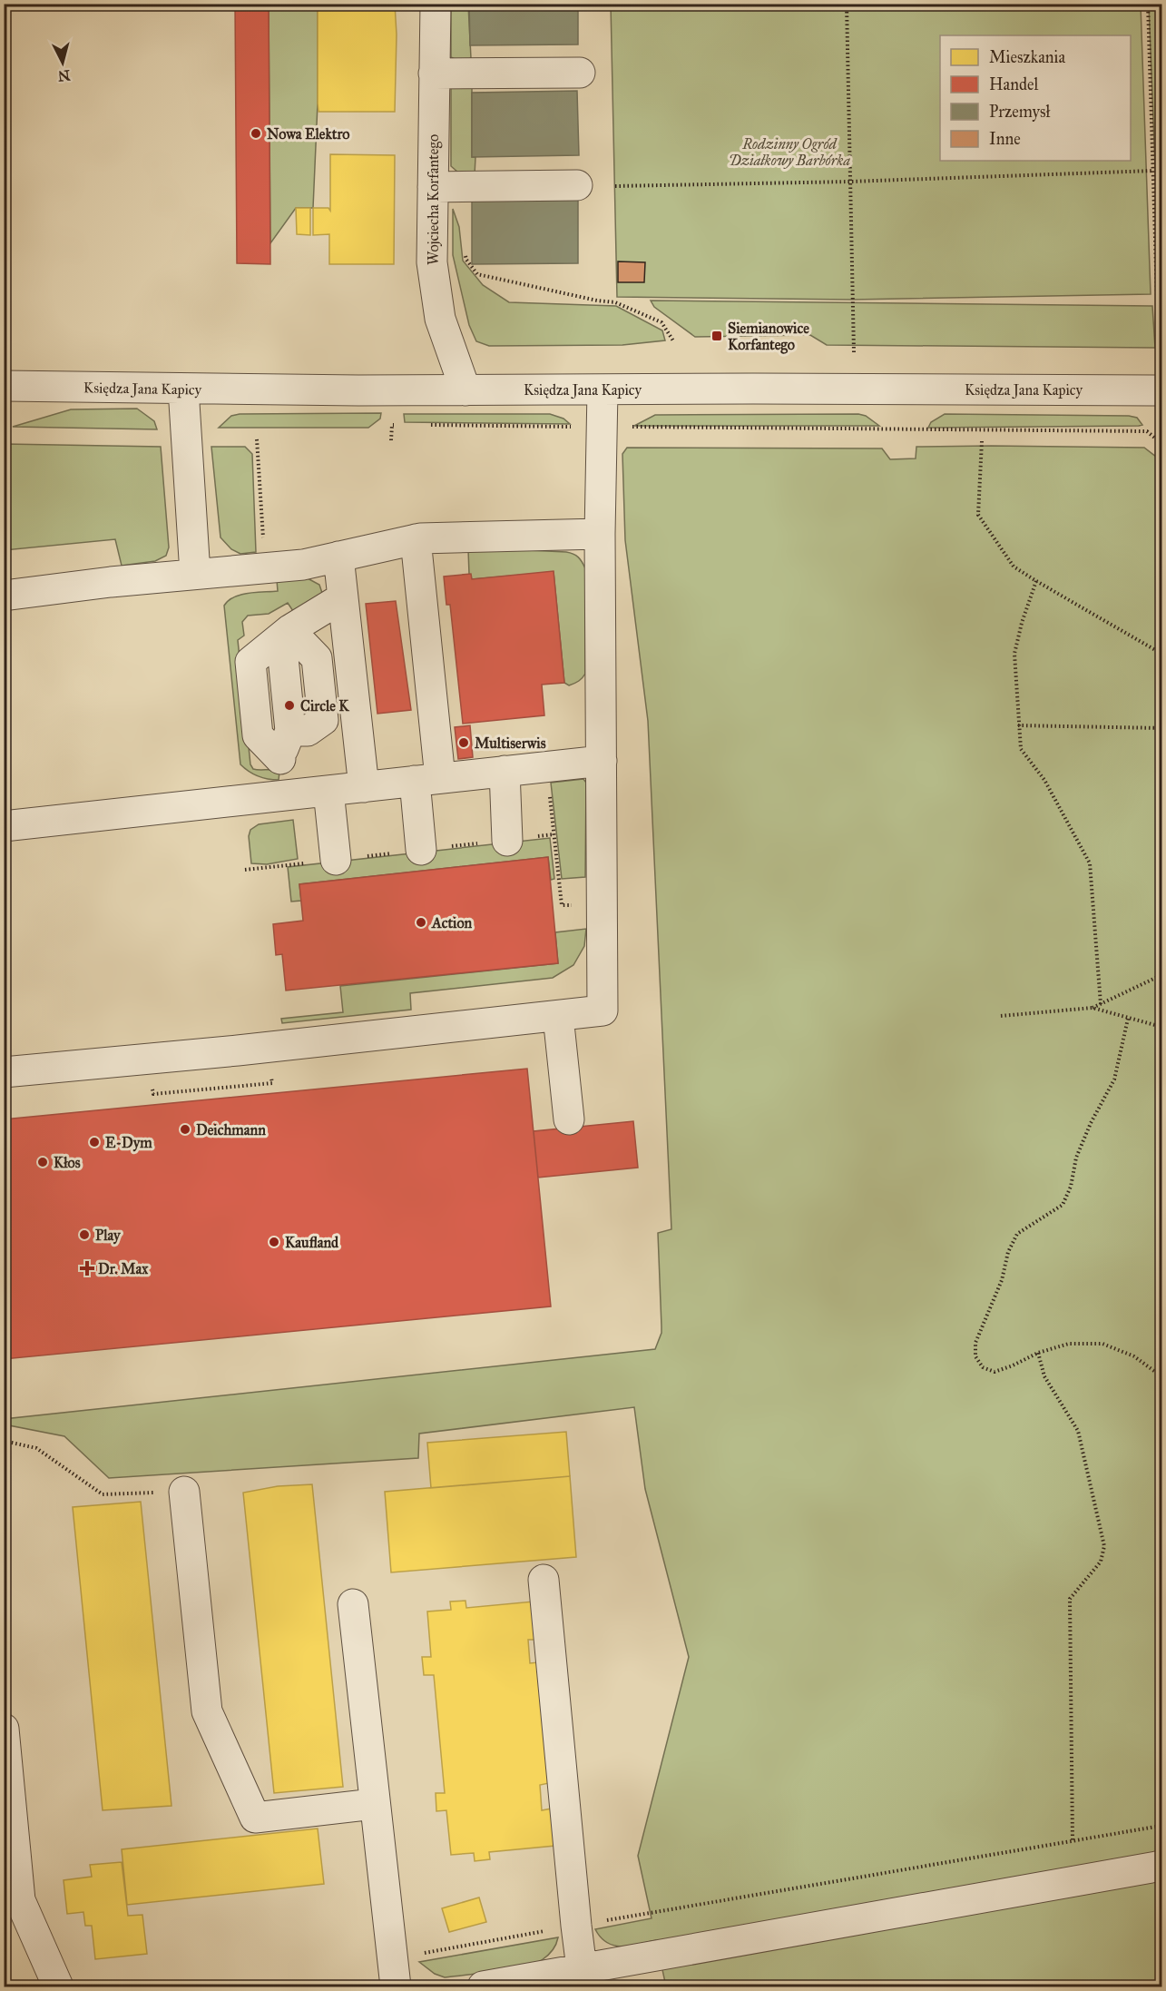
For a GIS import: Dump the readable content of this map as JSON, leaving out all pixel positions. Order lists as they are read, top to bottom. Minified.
{"streets":{"street":["Wojciecha Korfantego","Księdza Jana Kapicy"]},"crossings":[["Wojciecha Korfantego","Księdza Jana Kapicy"]],"parks":["Rodzinny Ogród Działkowy Barbórka"],"places":{"other":["Nowa Elektro","Circle K","Multiserwis","Action","Deichmann","E-Dym","Kłos","Play","Kaufland"],"transit":["Siemianowice Korfantego"],"health":["Dr. Max"]},"legend":["Mieszkania","Handel","Przemysł","Inne"],"north":"bottom"}
